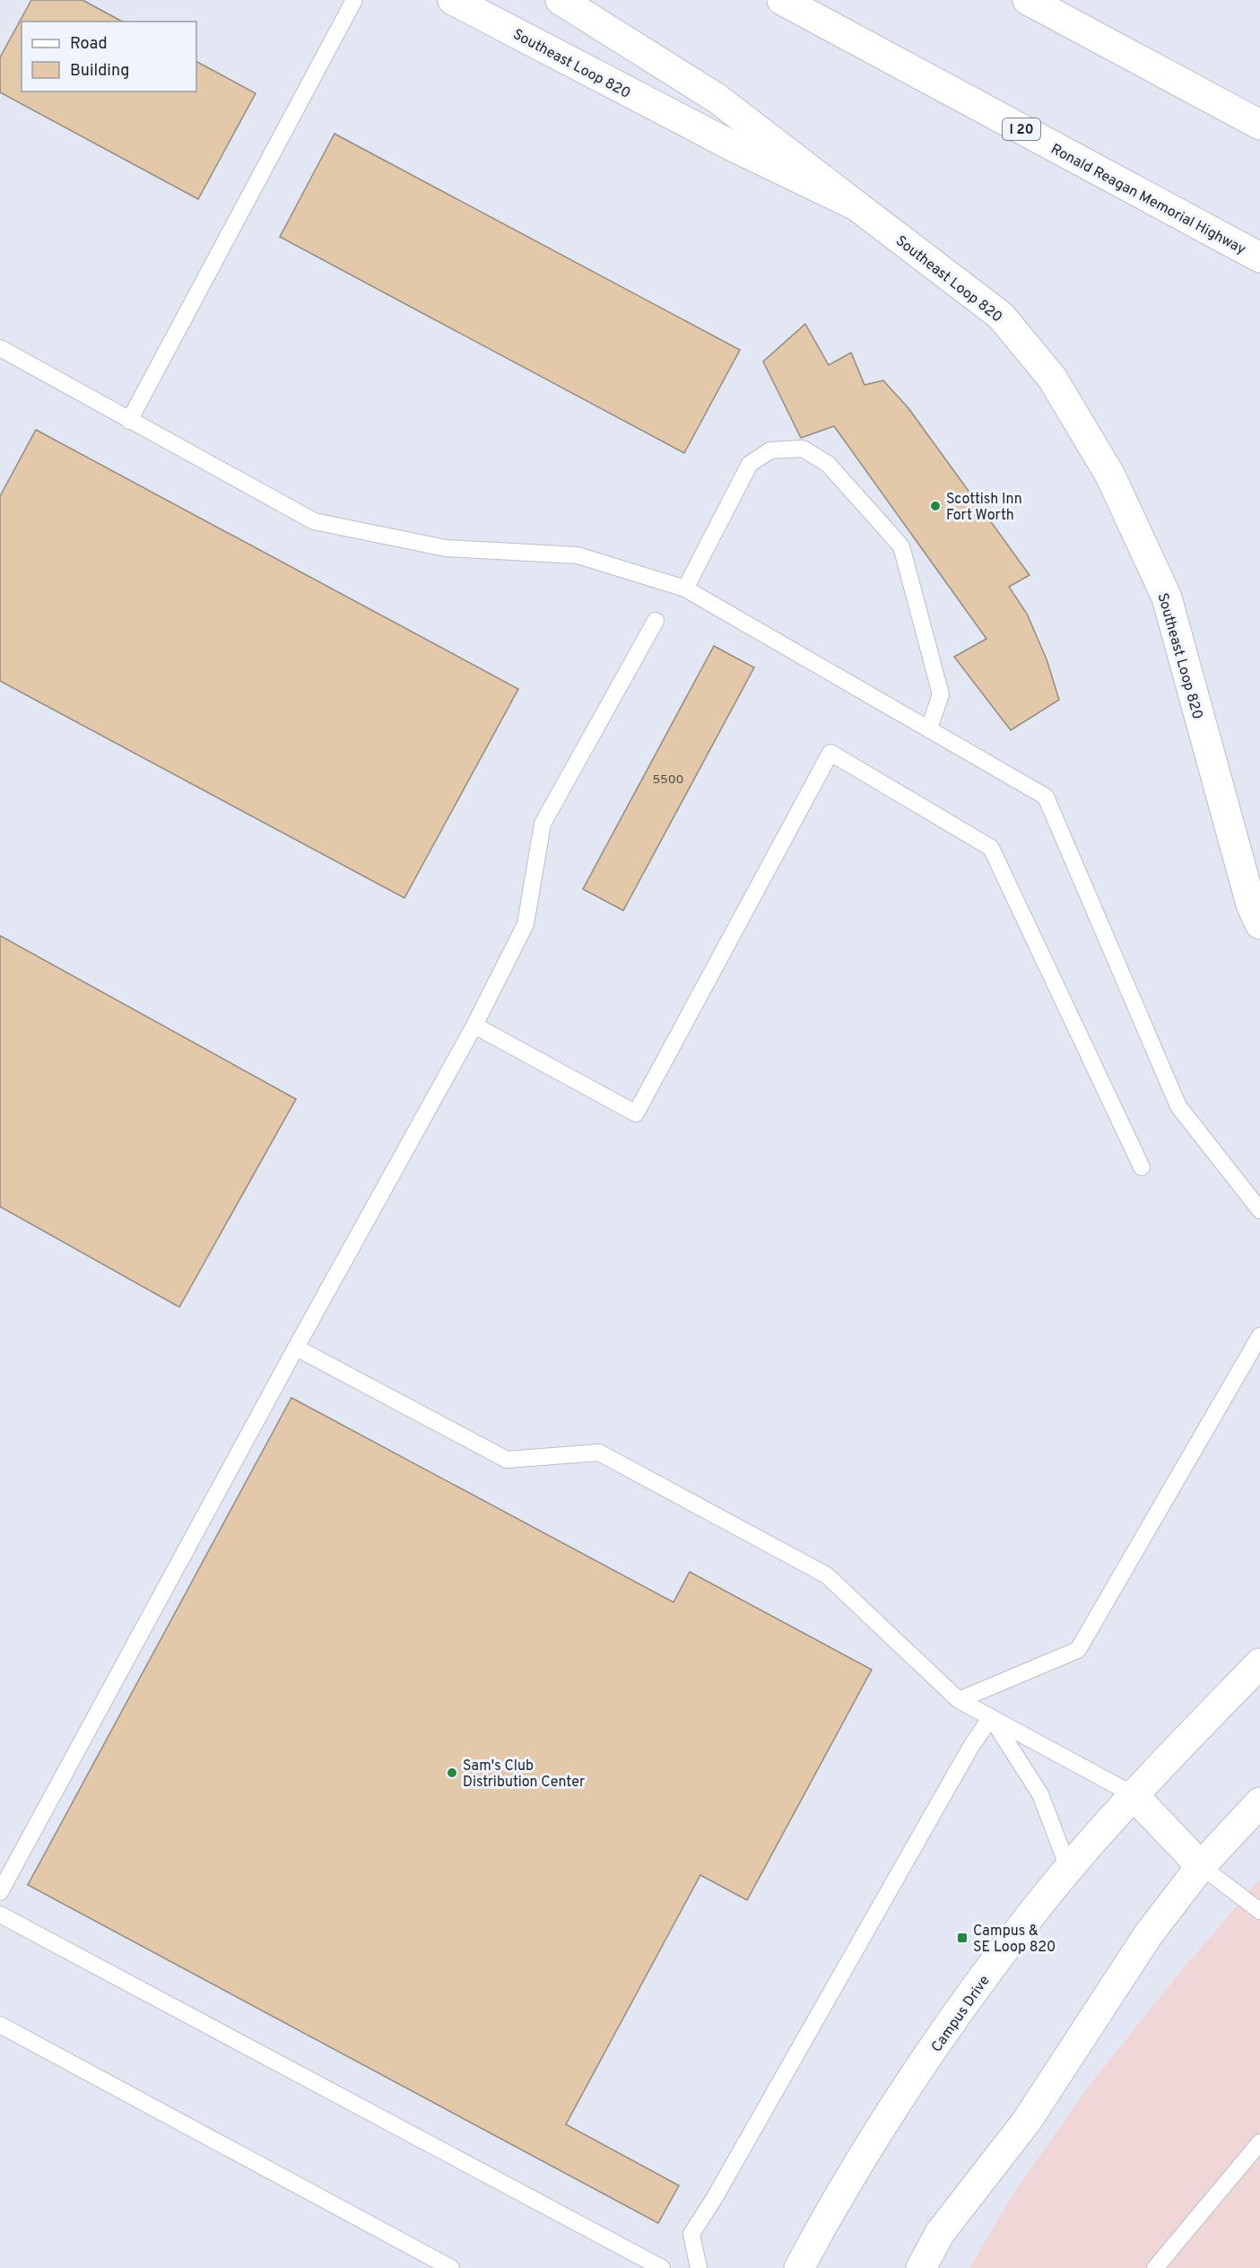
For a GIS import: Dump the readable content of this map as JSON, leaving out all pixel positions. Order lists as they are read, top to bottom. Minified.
{"streets":{"main road":["Southeast Loop 820","I 20","Ronald Reagan Memorial Highway","Campus Drive"]},"places":{"other":["Scottish Inn Fort Worth","Sam's Club Distribution Center"],"transit":["Campus & SE Loop 820"]},"house_numbers":["5500"],"legend":["Road","Building"]}
